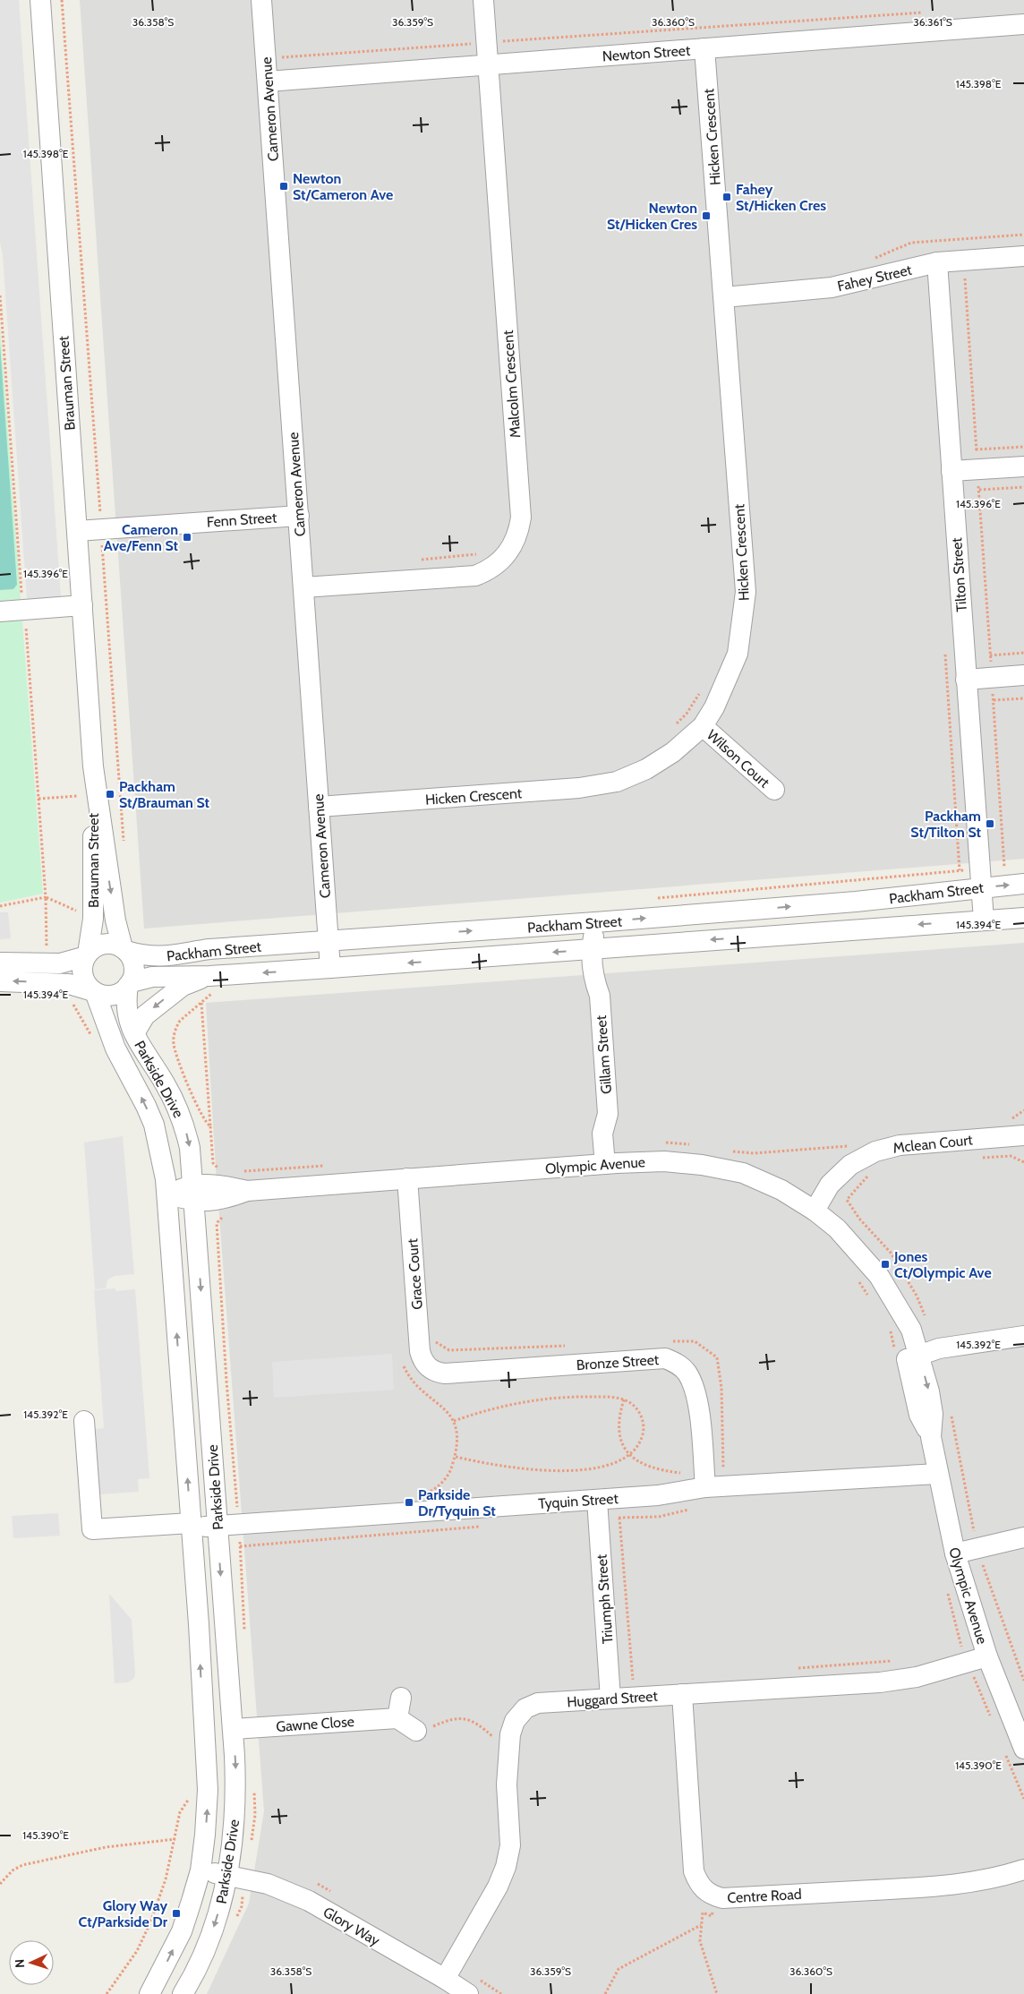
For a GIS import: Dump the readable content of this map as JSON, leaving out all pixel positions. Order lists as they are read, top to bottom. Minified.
{"streets":{"street":["Newton Street","Cameron Avenue","Hicken Crescent","Fahey Street","Brauman Street","Malcolm Crescent","Fenn Street","Tilton Street","Wilson Court","Packham Street","Gillam Street","Parkside Drive","Mclean Court","Olympic Avenue","Grace Court","Bronze Street","Tyquin Street","Triumph Street","Huggard Street","Gawne Close","Centre Road","Glory Way"]},"crossings":[["Newton Street","Cameron Avenue"],["Newton Street","Hicken Crescent"],["Newton Street","Malcolm Crescent"],["Cameron Avenue","Hicken Crescent"],["Cameron Avenue","Malcolm Crescent"],["Cameron Avenue","Fenn Street"],["Cameron Avenue","Packham Street"],["Hicken Crescent","Fahey Street"],["Hicken Crescent","Wilson Court"],["Fahey Street","Tilton Street"],["Brauman Street","Fenn Street"],["Brauman Street","Packham Street"],["Brauman Street","Parkside Drive"],["Tilton Street","Packham Street"],["Packham Street","Gillam Street"],["Packham Street","Parkside Drive"],["Gillam Street","Olympic Avenue"],["Parkside Drive","Olympic Avenue"],["Parkside Drive","Tyquin Street"],["Parkside Drive","Gawne Close"],["Parkside Drive","Glory Way"],["Mclean Court","Olympic Avenue"],["Olympic Avenue","Grace Court"],["Olympic Avenue","Tyquin Street"],["Olympic Avenue","Huggard Street"],["Grace Court","Bronze Street"],["Bronze Street","Tyquin Street"],["Tyquin Street","Triumph Street"],["Triumph Street","Huggard Street"],["Huggard Street","Centre Road"],["Huggard Street","Glory Way"]],"places":{"transit":["Newton St/Cameron Ave","Fahey St/Hicken Cres","Newton St/Hicken Cres","Cameron Ave/Fenn St","Packham St/Brauman St","Packham St/Tilton St","Jones Ct/Olympic Ave","Parkside Dr/Tyquin St","Glory Way Ct/Parkside Dr"]},"north":"left","coordinates":["36.358°S","36.359°S","36.360°S","36.361°S","145.398°E","145.396°E","145.394°E","145.392°E","145.390°E"]}
